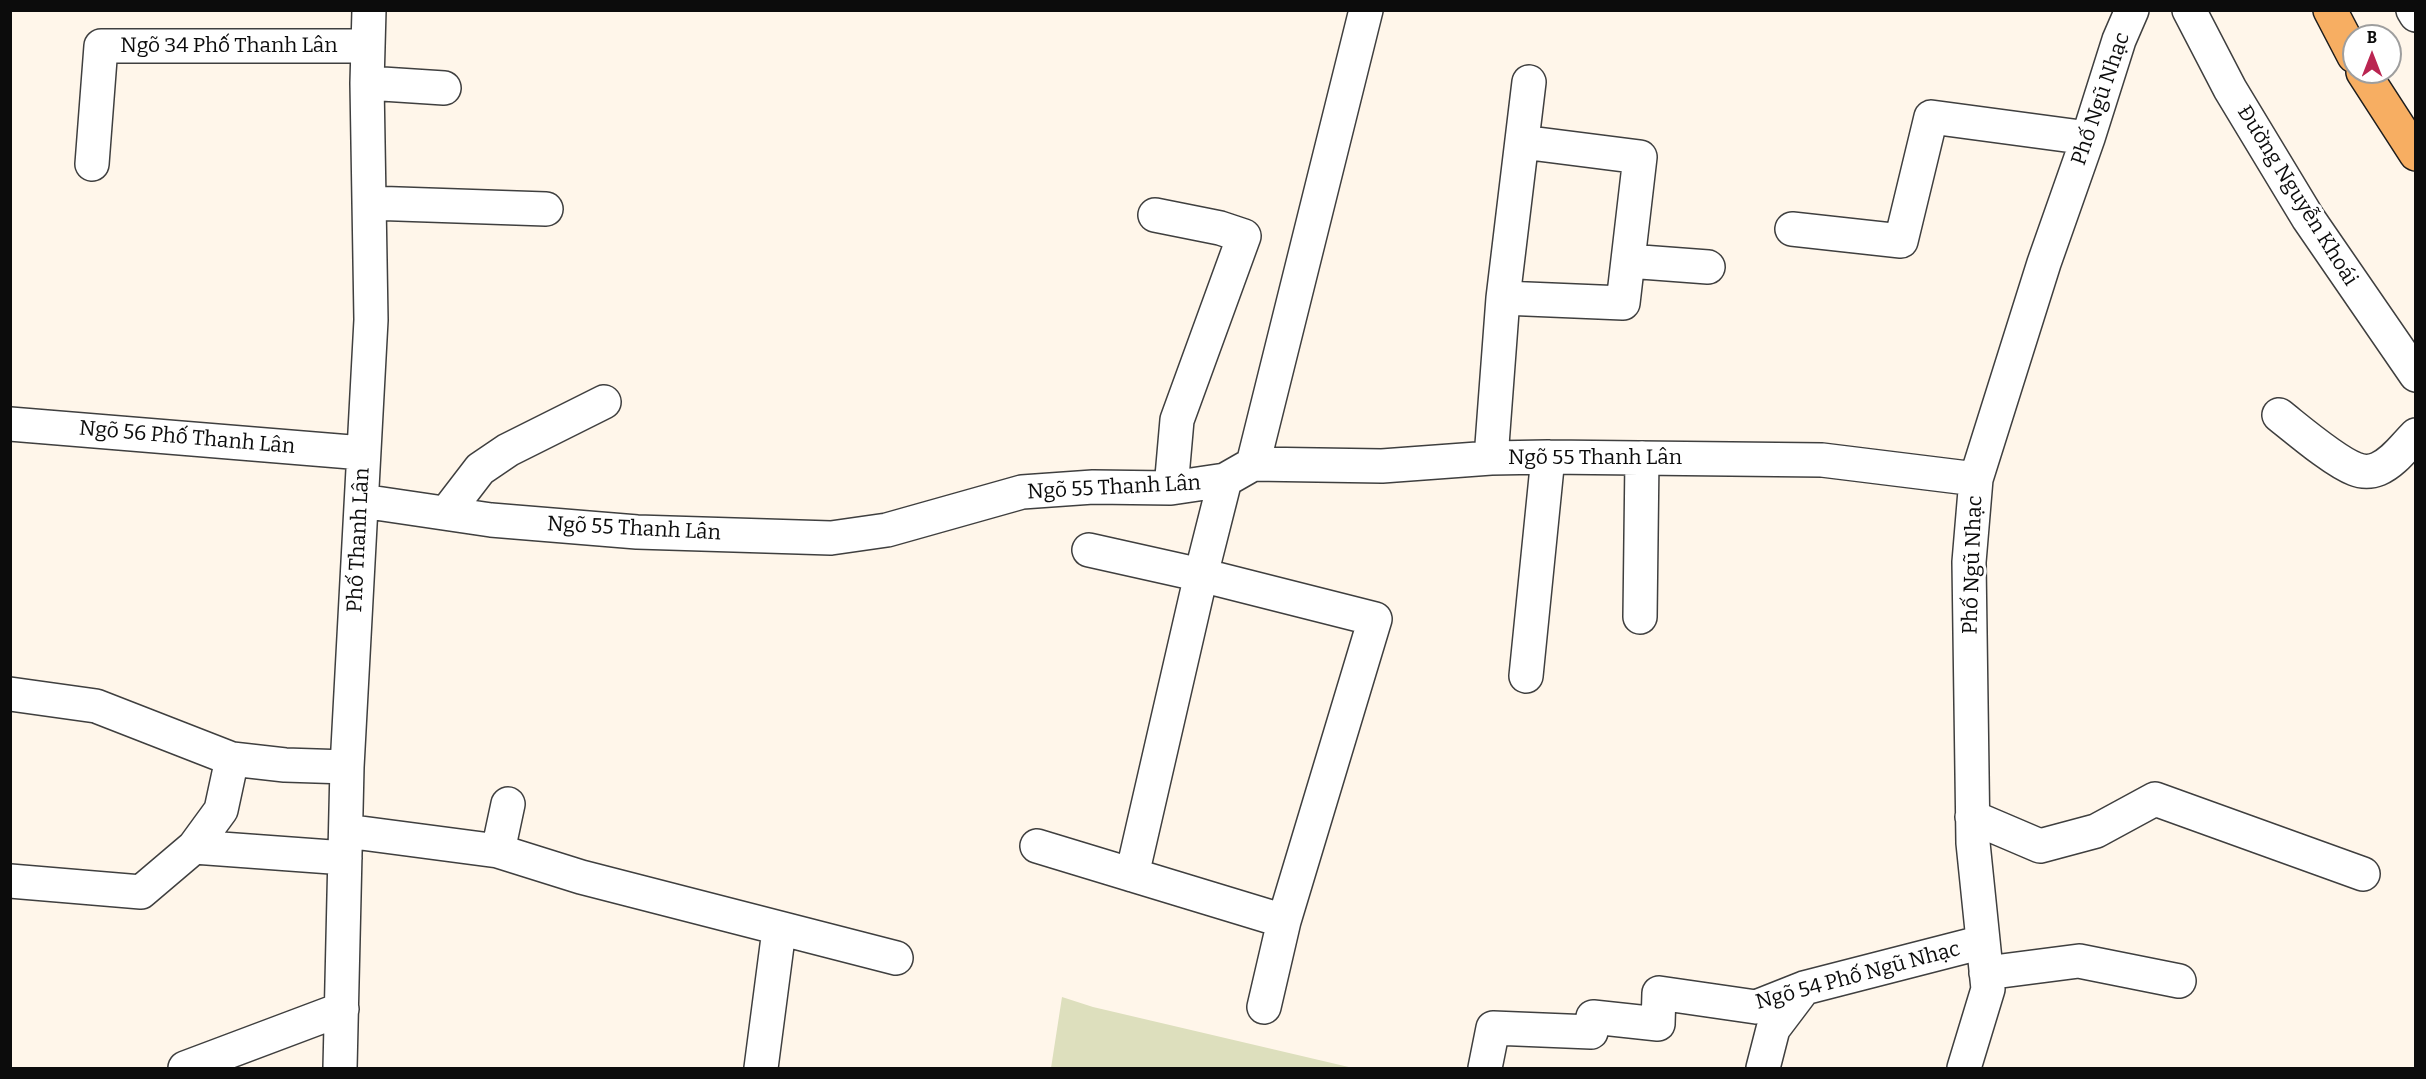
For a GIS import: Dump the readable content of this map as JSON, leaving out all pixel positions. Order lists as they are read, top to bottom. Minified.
{"streets":{"street":["Ngõ 34 Phố Thanh Lân","Phố Ngũ Nhạc","Đường Nguyễn Khoái","Ngõ 56 Phố Thanh Lân","Ngõ 55 Thanh Lân","Phố Thanh Lân","Ngõ 54 Phố Ngũ Nhạc"]},"crossings":[["Ngõ 34 Phố Thanh Lân","Phố Thanh Lân"],["Phố Ngũ Nhạc","Ngõ 55 Thanh Lân"],["Phố Ngũ Nhạc","Ngõ 54 Phố Ngũ Nhạc"],["Ngõ 56 Phố Thanh Lân","Phố Thanh Lân"],["Ngõ 55 Thanh Lân","Phố Thanh Lân"]],"north":"top"}
